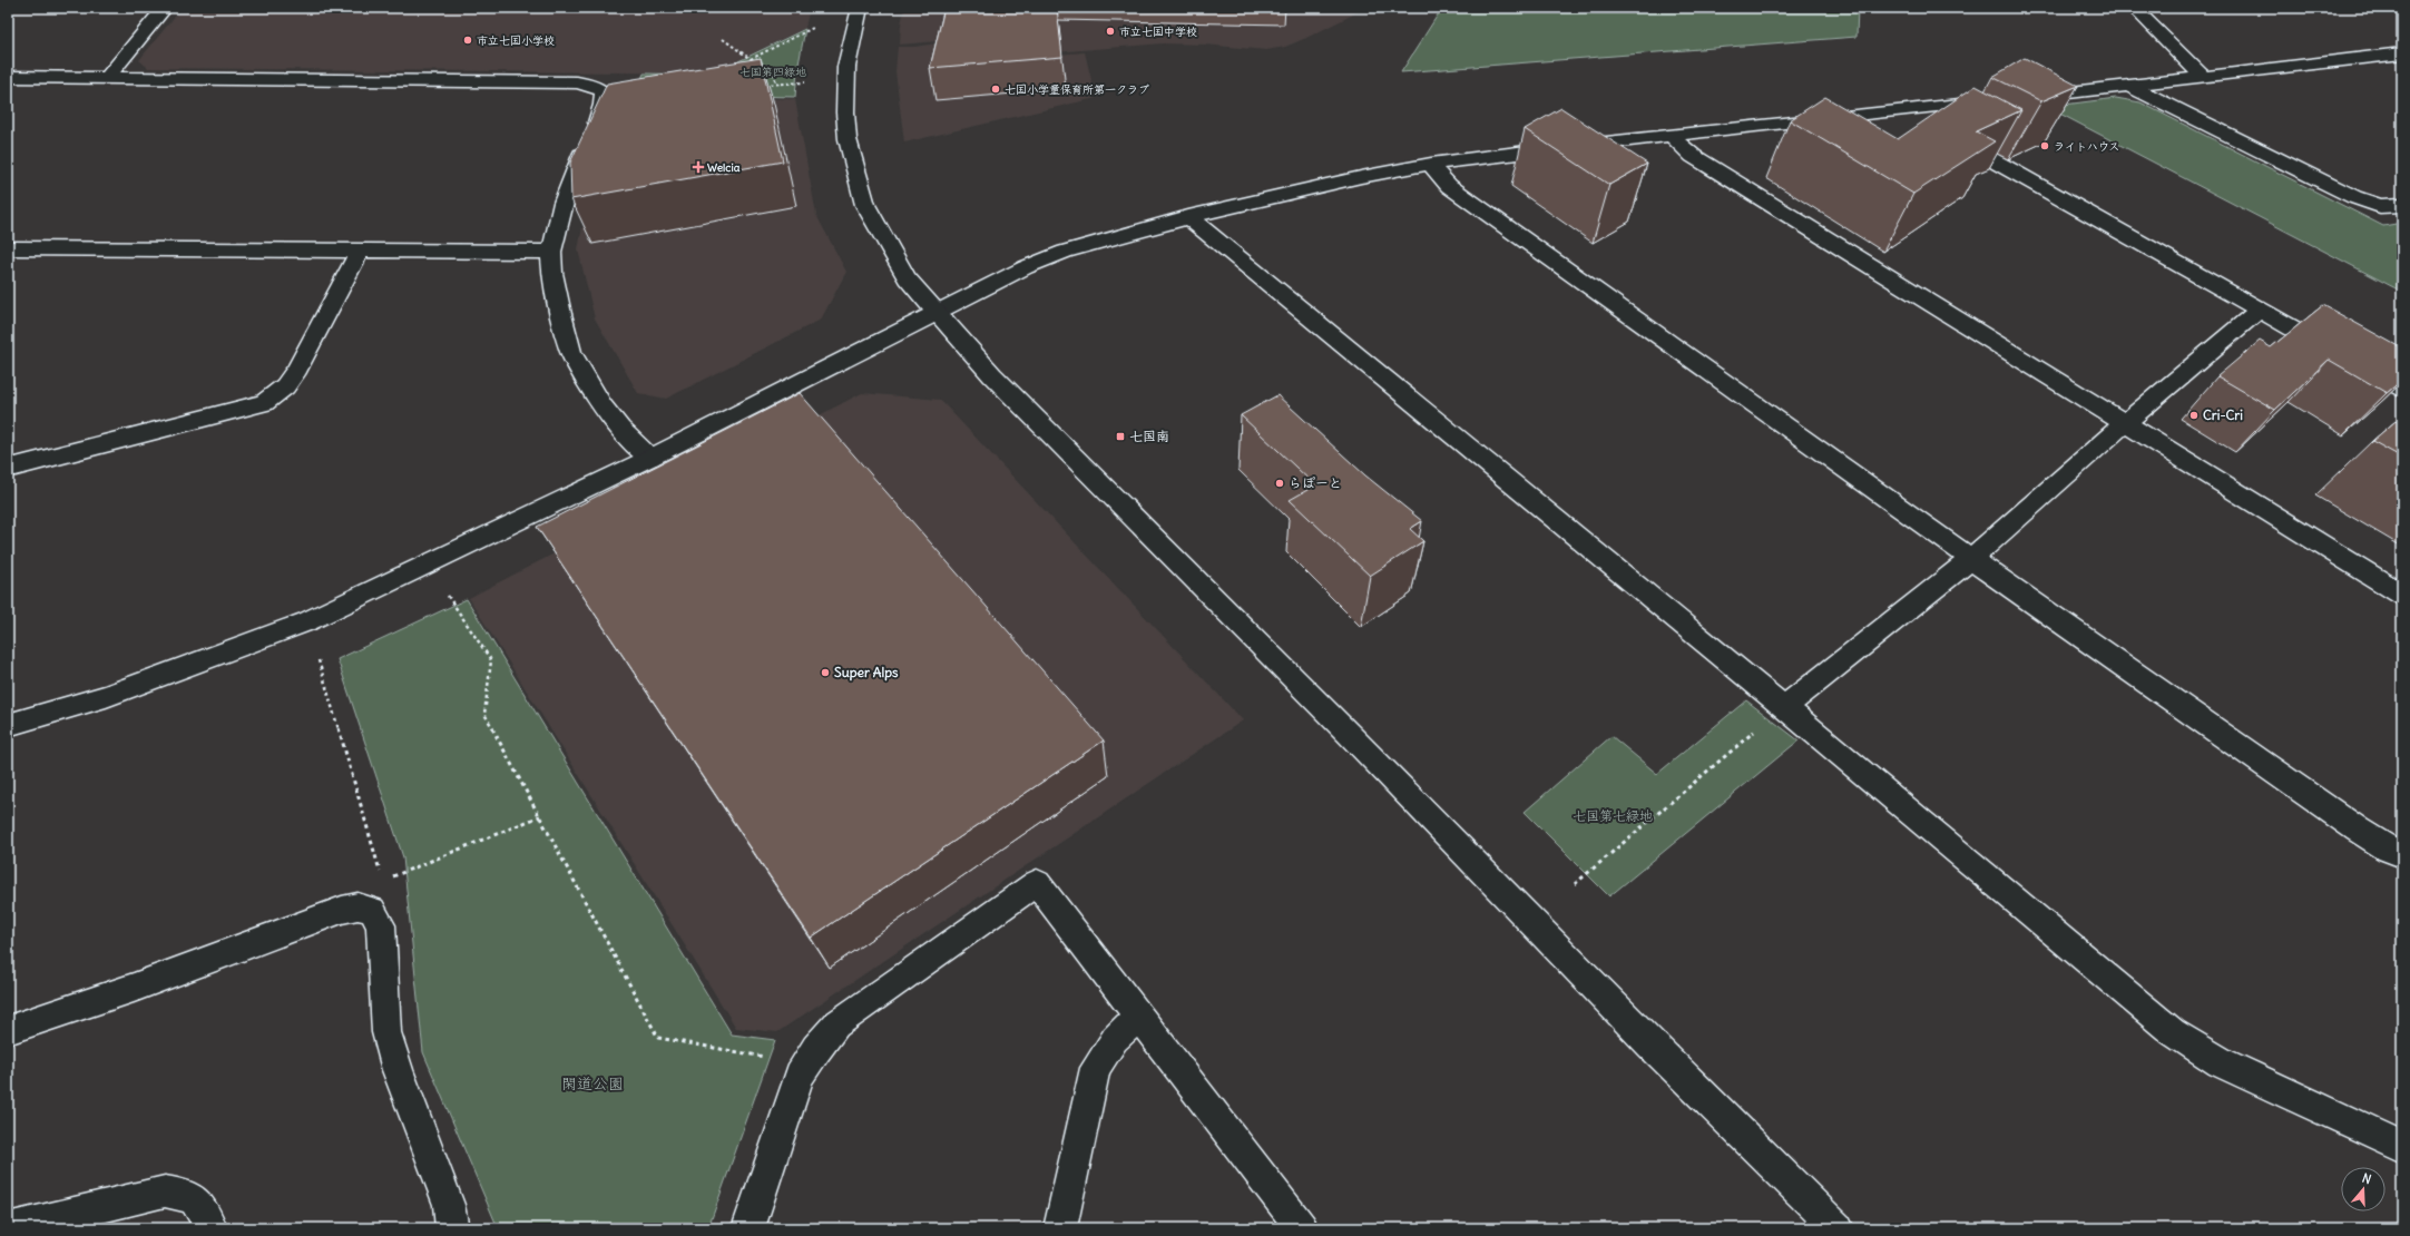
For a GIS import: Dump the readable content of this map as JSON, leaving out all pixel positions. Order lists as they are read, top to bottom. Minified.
{"parks":["七国第四緑地","七国第七緑地","閑道公園"],"places":{"other":["市立七国中学校","市立七国小学校","七国小学童保育所第一クラブ","ライトハウス","Cri-Cri","らぽーと","Super Alps"],"health":["Welcia"],"transit":["七国南"]},"north":"top"}
